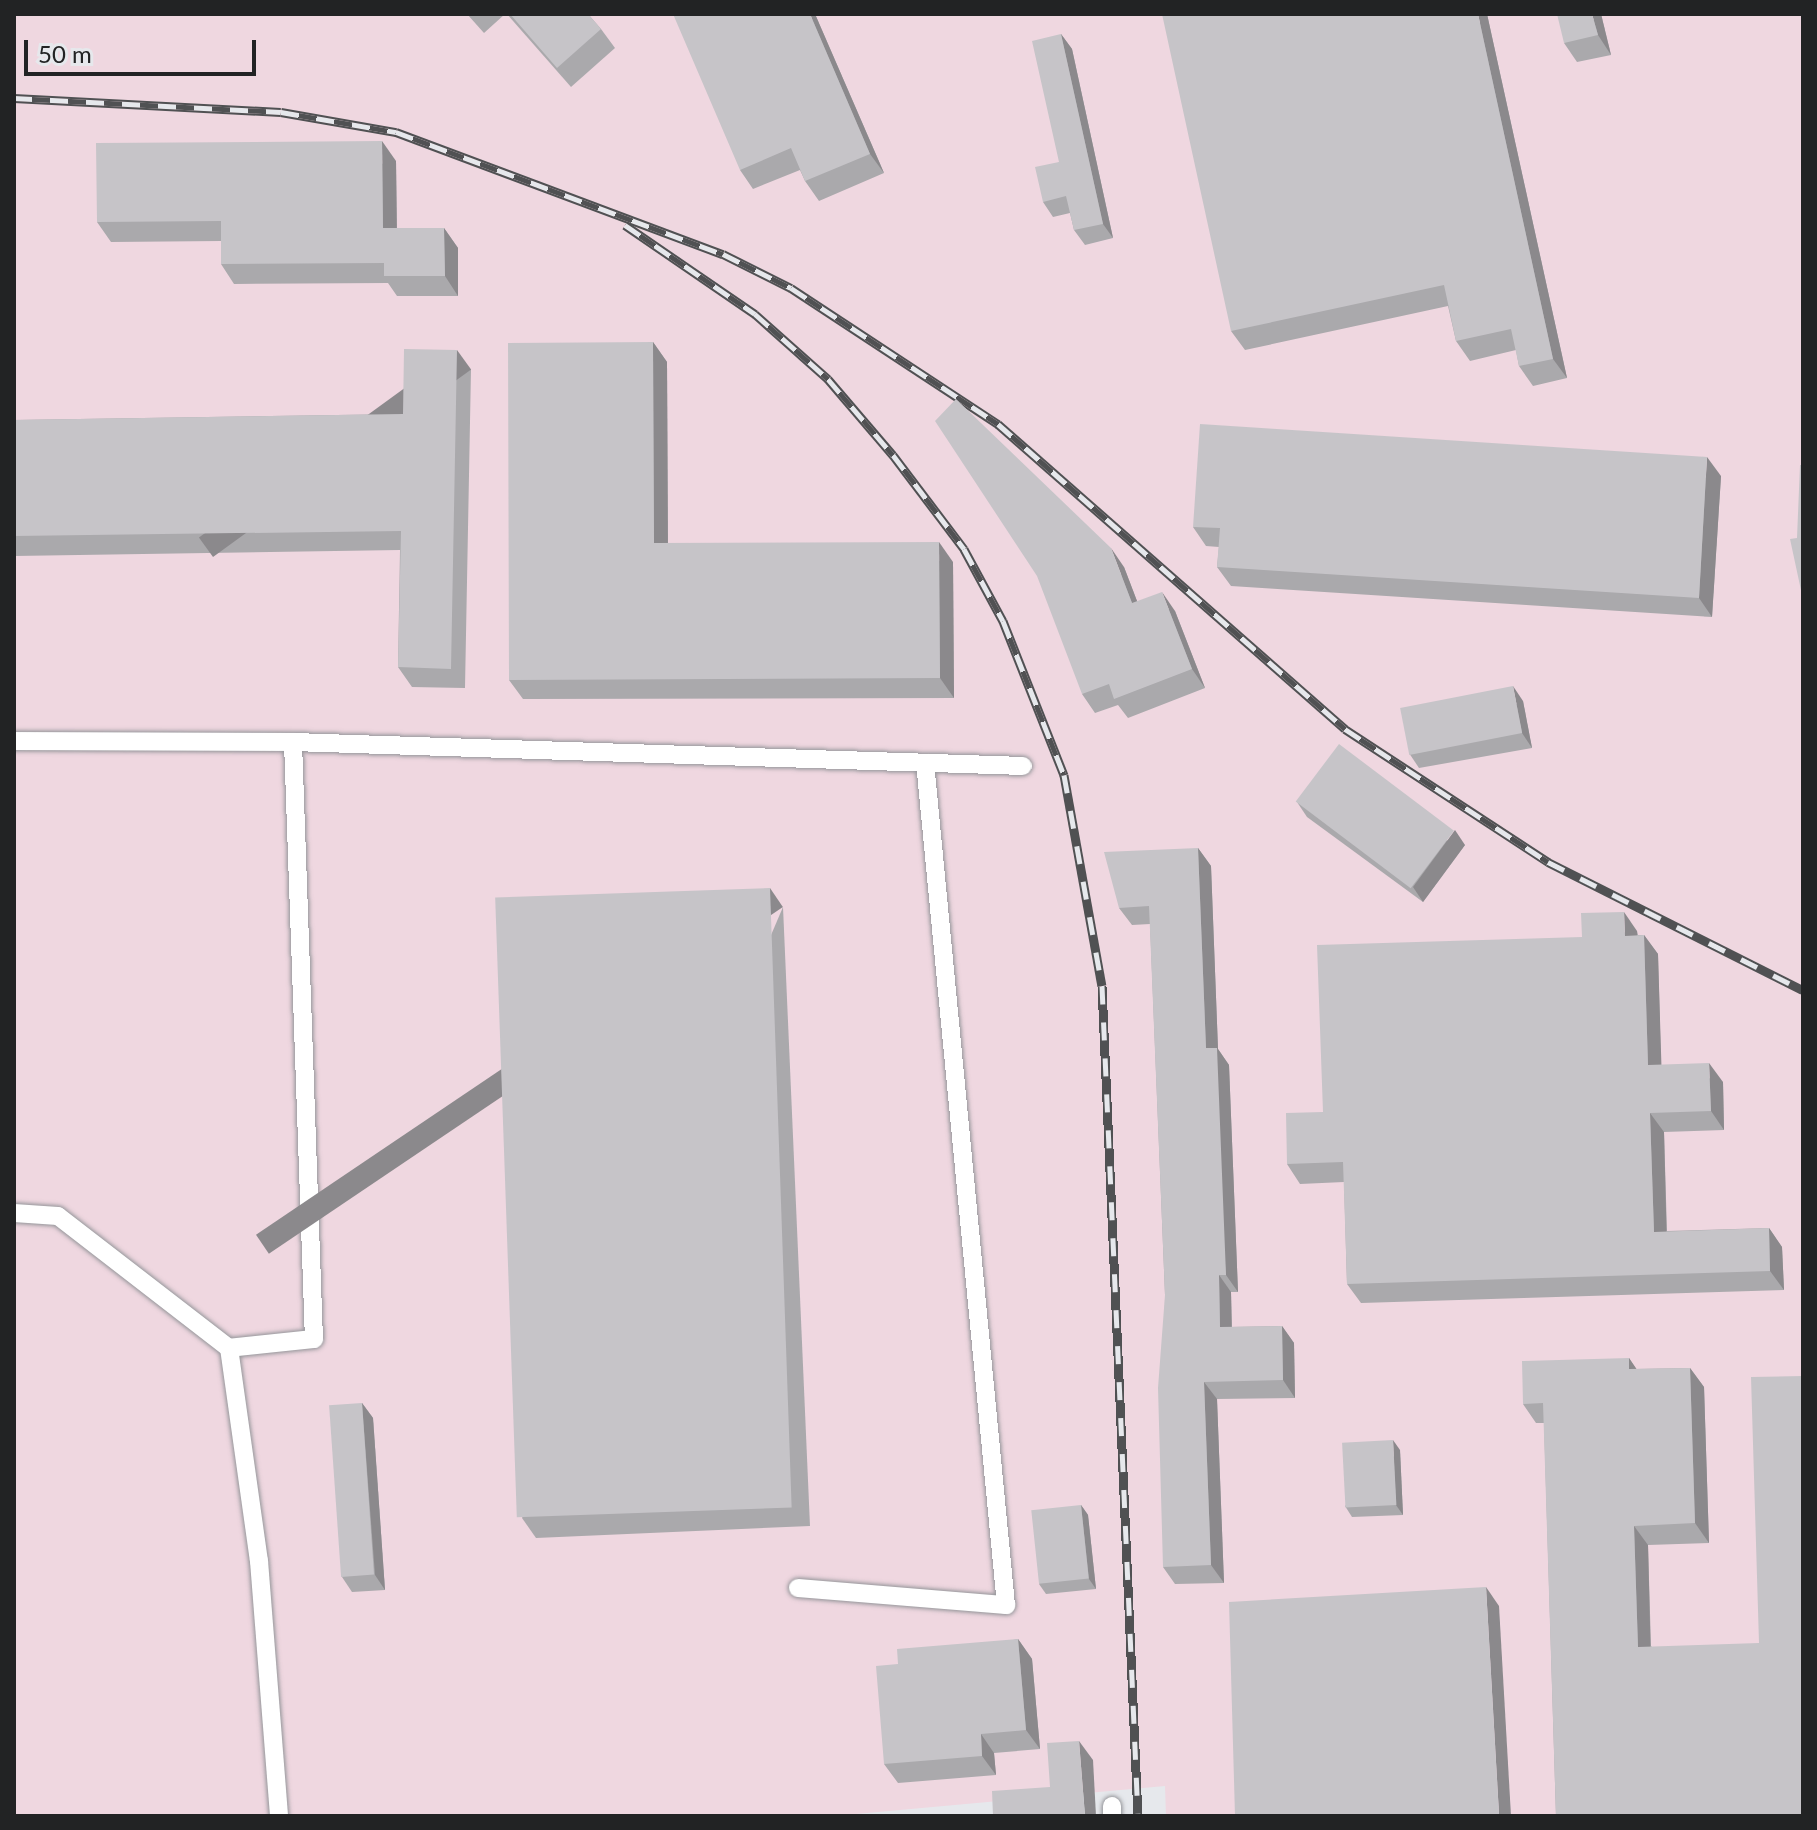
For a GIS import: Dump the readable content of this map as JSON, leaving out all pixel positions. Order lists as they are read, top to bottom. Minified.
{"scale_bar":"50 m"}
